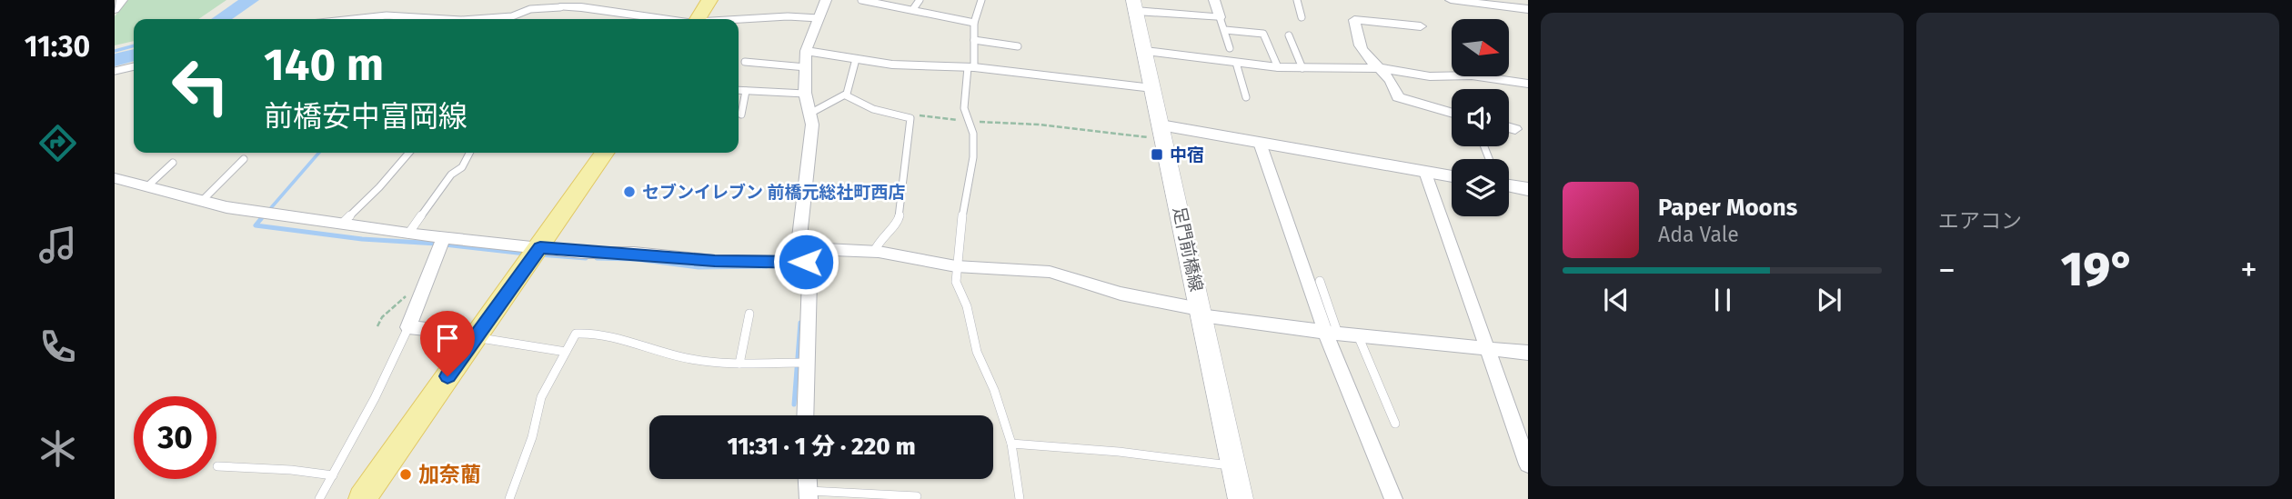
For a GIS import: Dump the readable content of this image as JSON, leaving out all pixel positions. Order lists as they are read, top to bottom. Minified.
{"streets":{"main road":["足門前橋線"]},"places":{"transit":["中宿"],"other":["セブンイレブン 前橋元総社町西店","加奈藺"]},"north":"right","page":{"tabs":"11:30","tile":"エアコン","turn":["140 m","前橋安中富岡線"],"song":["Paper Moons","Ada Vale"],"heat":["−","19°","+"],"limit":"30","trip":"11:31 · 1 分 · 220 m"}}
